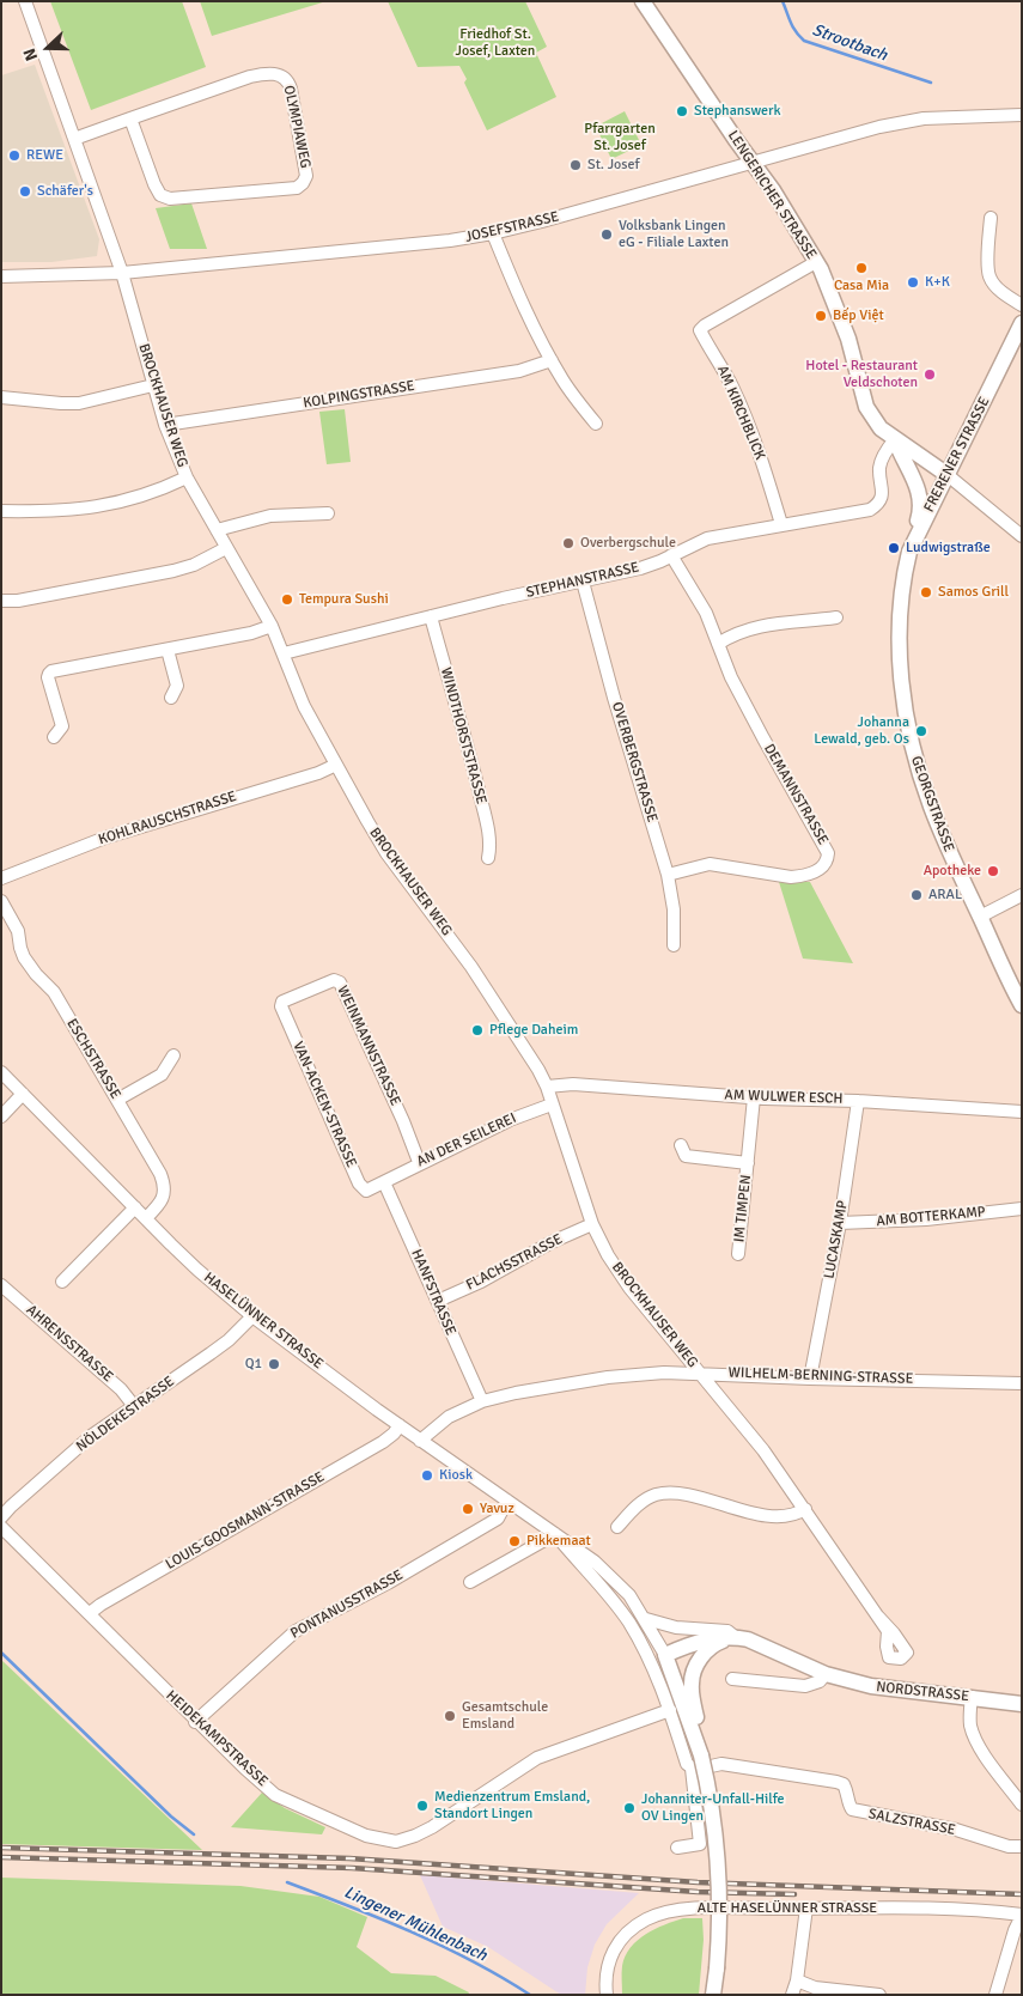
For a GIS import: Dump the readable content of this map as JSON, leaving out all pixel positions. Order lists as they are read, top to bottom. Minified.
{"streets":{"main road":["LENGERICHER STRASSE","FRERENER STRASSE","GEORGSTRASSE","NORDSTRASSE"],"street":["OLYMPIAWEG","JOSEFSTRASSE","KOLPINGSTRASSE","BROCKHAUSER WEG","AM KIRCHBLICK","STEPHANSTRASSE","WINDTHORSTSTRASSE","OVERBERGSTRASSE","DEMANNSTRASSE","KOHLRAUSCHSTRASSE","WEINMANNSTRASSE","ESCHSTRASSE","AM WULWER ESCH","VAN-ACKEN-STRASSE","AN DER SEILEREI","IM TIMPEN","AM BOTTERKAMP","LUCASKAMP","FLACHSSTRASSE","HANFSTRASSE","HASELÜNNER STRASSE","AHRENSSTRASSE","WILHELM-BERNING-STRASSE","NÖLDEKESTRASSE","LOUIS-GOOSMANN-STRASSE","PONTANUSSTRASSE","HEIDEKAMPSTRASSE","SALZSTRASSE","ALTE HASELÜNNER STRASSE"]},"crossings":[["OLYMPIAWEG","BROCKHAUSER WEG"],["LENGERICHER STRASSE","JOSEFSTRASSE"],["LENGERICHER STRASSE","AM KIRCHBLICK"],["LENGERICHER STRASSE","FRERENER STRASSE"],["LENGERICHER STRASSE","STEPHANSTRASSE"],["JOSEFSTRASSE","BROCKHAUSER WEG"],["KOLPINGSTRASSE","BROCKHAUSER WEG"],["BROCKHAUSER WEG","STEPHANSTRASSE"],["BROCKHAUSER WEG","KOHLRAUSCHSTRASSE"],["BROCKHAUSER WEG","AM WULWER ESCH"],["BROCKHAUSER WEG","AN DER SEILEREI"],["BROCKHAUSER WEG","FLACHSSTRASSE"],["BROCKHAUSER WEG","WILHELM-BERNING-STRASSE"],["AM KIRCHBLICK","STEPHANSTRASSE"],["FRERENER STRASSE","GEORGSTRASSE"],["STEPHANSTRASSE","WINDTHORSTSTRASSE"],["STEPHANSTRASSE","OVERBERGSTRASSE"],["STEPHANSTRASSE","DEMANNSTRASSE"],["OVERBERGSTRASSE","DEMANNSTRASSE"],["WEINMANNSTRASSE","VAN-ACKEN-STRASSE"],["WEINMANNSTRASSE","AN DER SEILEREI"],["ESCHSTRASSE","HASELÜNNER STRASSE"],["AM WULWER ESCH","IM TIMPEN"],["AM WULWER ESCH","LUCASKAMP"],["VAN-ACKEN-STRASSE","AN DER SEILEREI"],["VAN-ACKEN-STRASSE","HANFSTRASSE"],["AN DER SEILEREI","HANFSTRASSE"],["AM BOTTERKAMP","LUCASKAMP"],["LUCASKAMP","WILHELM-BERNING-STRASSE"],["FLACHSSTRASSE","HANFSTRASSE"],["HANFSTRASSE","WILHELM-BERNING-STRASSE"],["HASELÜNNER STRASSE","WILHELM-BERNING-STRASSE"],["HASELÜNNER STRASSE","NÖLDEKESTRASSE"],["HASELÜNNER STRASSE","LOUIS-GOOSMANN-STRASSE"],["HASELÜNNER STRASSE","PONTANUSSTRASSE"],["HASELÜNNER STRASSE","NORDSTRASSE"],["HASELÜNNER STRASSE","HEIDEKAMPSTRASSE"],["HASELÜNNER STRASSE","SALZSTRASSE"],["AHRENSSTRASSE","NÖLDEKESTRASSE"],["LOUIS-GOOSMANN-STRASSE","HEIDEKAMPSTRASSE"],["PONTANUSSTRASSE","HEIDEKAMPSTRASSE"]],"water":["Strootbach","Lingener Mühlenbach"],"parks":["Friedhof St. Josef, Laxten","Pfarrgarten St. Josef"],"places":["Stephanswerk","REWE","St. Josef","Schäfer's","Volksbank Lingen eG - Filiale Laxten","Casa Mia","K+K","Bếp Việt","Hotel - Restaurant Veldschoten","Overbergschule","Ludwigstraße","Samos Grill","Tempura Sushi","Johanna Lewald, geb. Os","Apotheke","ARAL","Pflege Daheim","Q1","Kiosk","Yavuz","Pikkemaat","Gesamtschule Emsland","Medienzentrum Emsland, Standort Lingen","Johanniter-Unfall-Hilfe OV Lingen"],"north":"left"}
